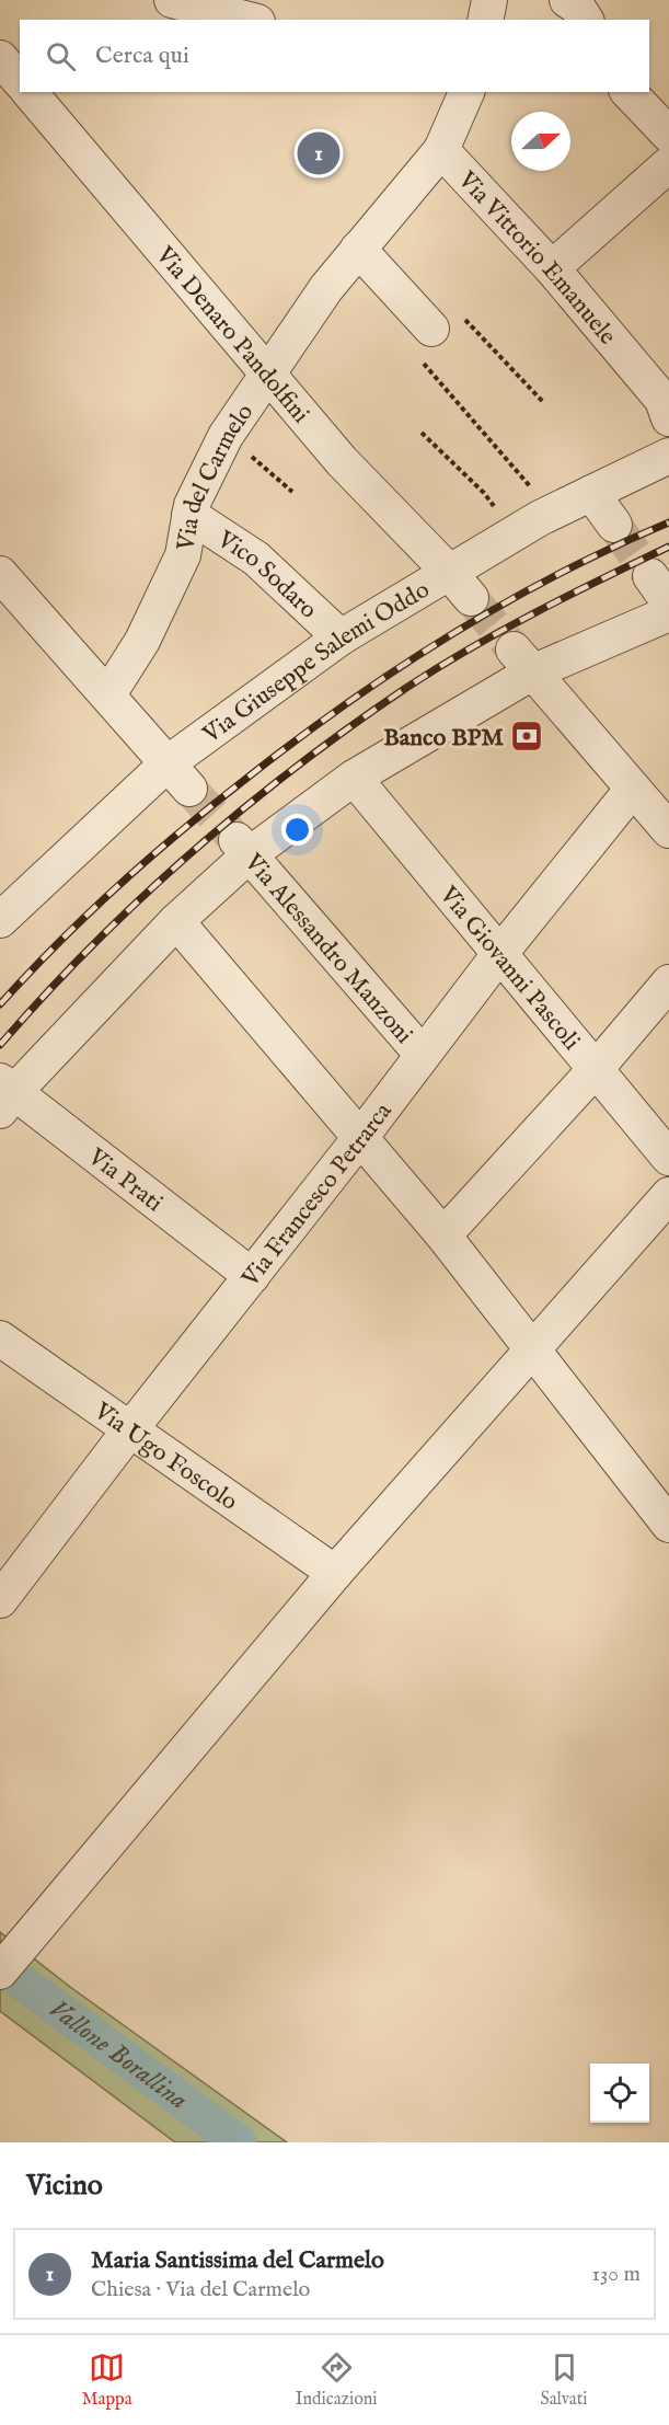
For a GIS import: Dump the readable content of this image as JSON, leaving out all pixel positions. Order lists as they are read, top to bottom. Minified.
{"streets":{"street":["Via Vittorio Emanuele","Via Denaro Pandolfini","Via del Carmelo","Vico Sodaro","Via Giuseppe Salemi Oddo","Via Alessandro Manzoni","Via Giovanni Pascoli","Via Prati","Via Francesco Petrarca","Via Ugo Foscolo"]},"crossings":[["Via Vittorio Emanuele","Via del Carmelo"],["Via Denaro Pandolfini","Via del Carmelo"],["Via Denaro Pandolfini","Via Giuseppe Salemi Oddo"],["Via del Carmelo","Vico Sodaro"],["Vico Sodaro","Via Giuseppe Salemi Oddo"],["Via Alessandro Manzoni","Via Francesco Petrarca"],["Via Giovanni Pascoli","Via Francesco Petrarca"],["Via Prati","Via Francesco Petrarca"],["Via Francesco Petrarca","Via Ugo Foscolo"]],"water":["Vallone Borallina"],"places":{"bank":["Banco BPM"]},"north":"right","page":{"search":"Cerca qui","pins":"1","heading":"Vicino","list":[{"mark":"1","name":"Maria Santissima del Carmelo","note":"Chiesa · Via del Carmelo","value":"130 m"}],"nav":["Mappa","Indicazioni","Salvati"]}}
